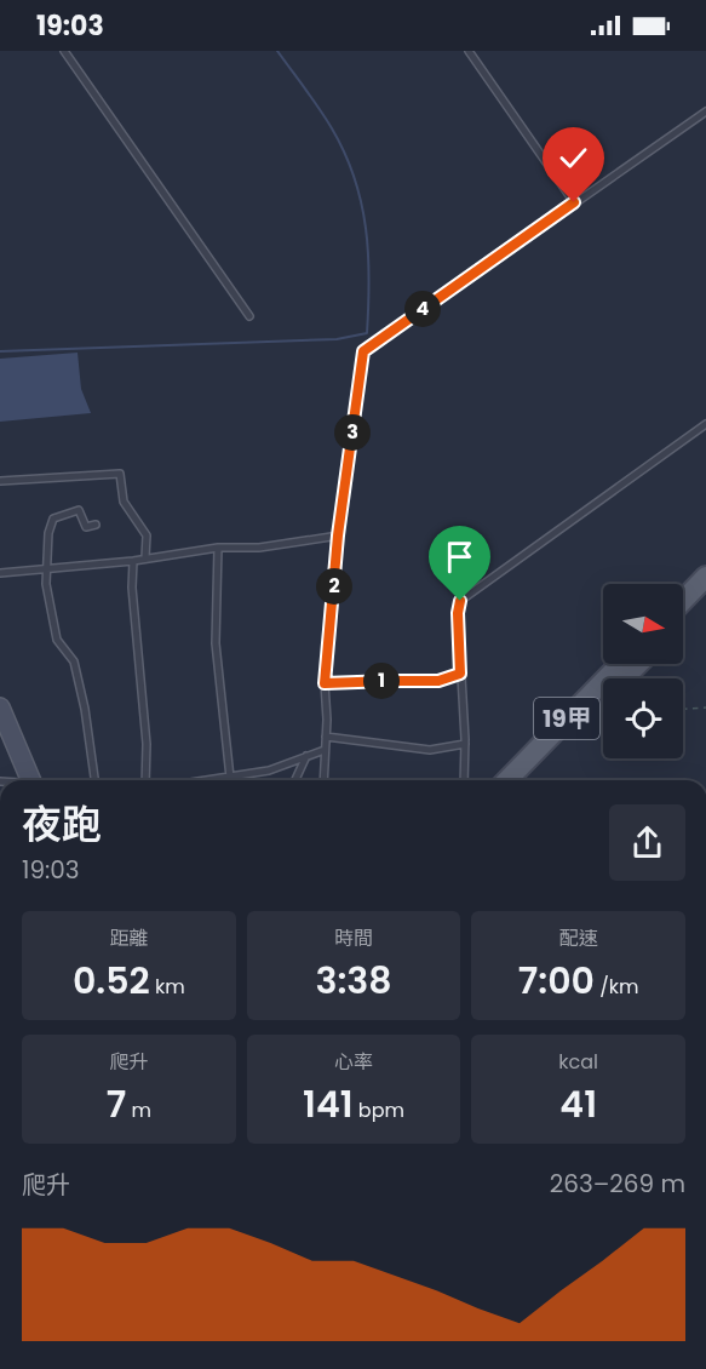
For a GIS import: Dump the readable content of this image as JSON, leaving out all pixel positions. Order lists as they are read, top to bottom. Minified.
{"streets":{"main road":["19甲"]},"north":"right","page":{"status":"19:03","pins":["4","3","2","1"],"heading":["夜跑","19:03"],"stats":[["距離","0.52 km"],["時間","3:38"],["配速","7:00 /km"],["爬升","7 m"],["心率","141 bpm"],["kcal","41"]],"chart":["爬升","263–269 m"]}}
